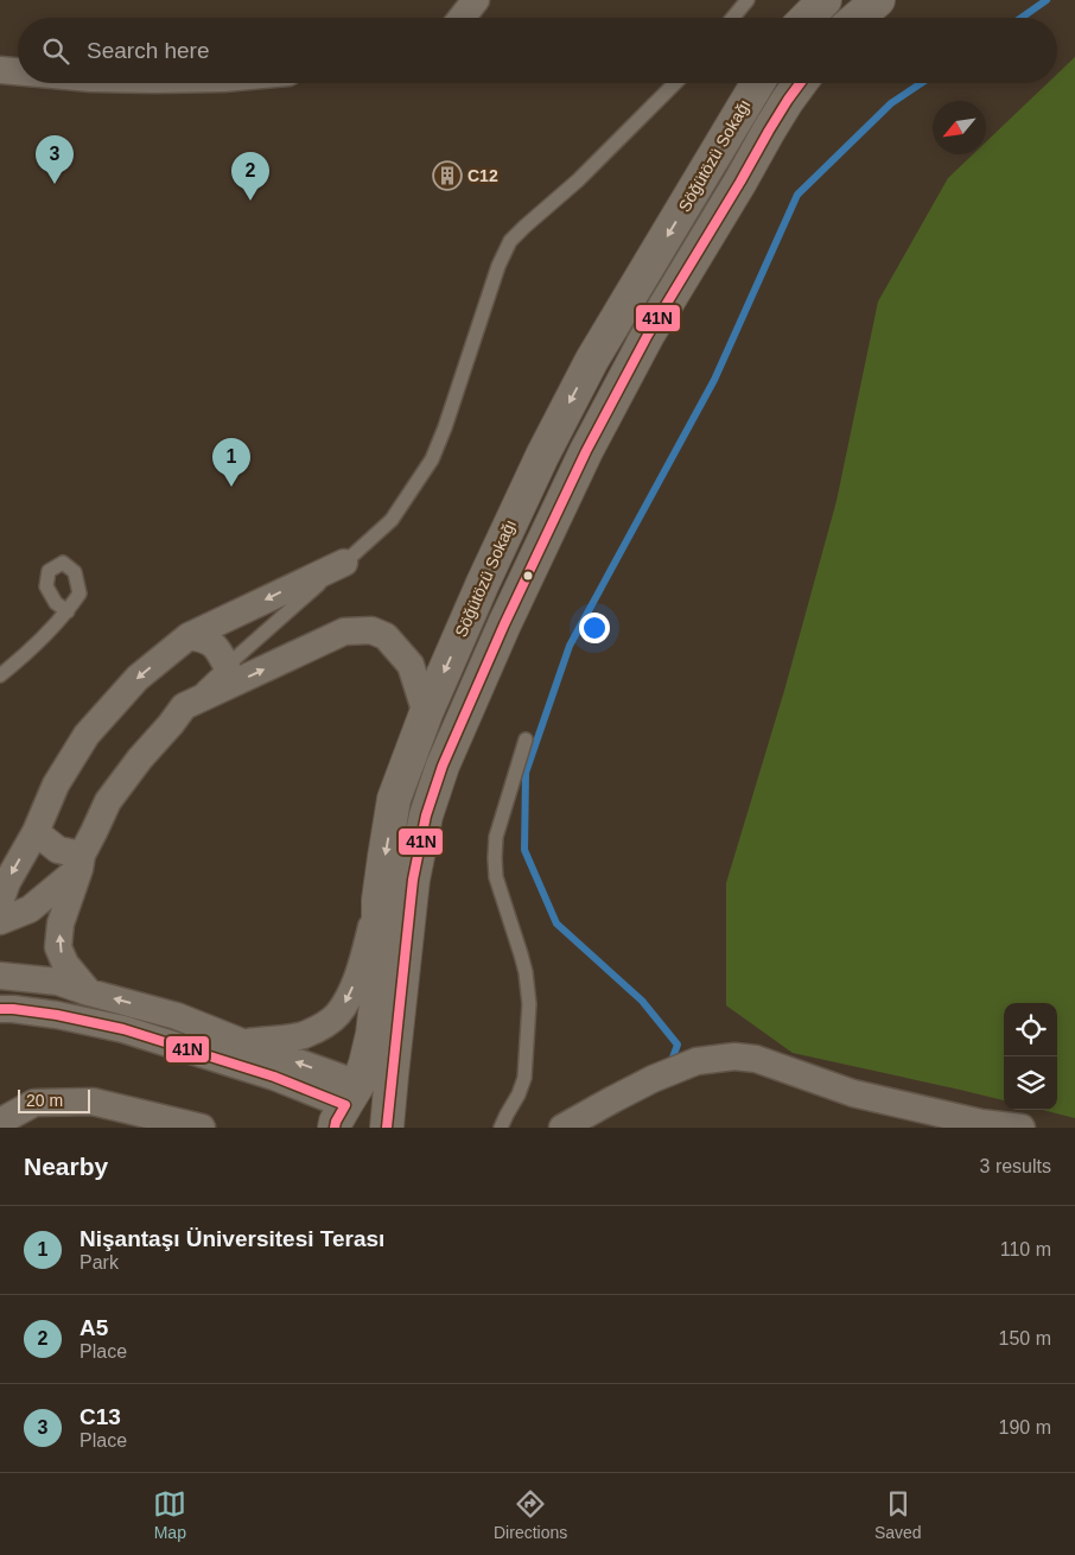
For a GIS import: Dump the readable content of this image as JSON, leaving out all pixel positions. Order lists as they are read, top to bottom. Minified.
{"streets":{"street":["Söğütözü Sokağı"]},"places":{"building":["C12"]},"lines":["transit line 41N"],"scale_bar":"20 m","north":"bottom left","page":{"search":"Search here","pins":["3","2","1"],"scale":"20 m","heading":["Nearby","3 results"],"list":[{"mark":"1","name":"Nişantaşı Üniversitesi Terası","note":"Park","value":"110 m"},{"mark":"2","name":"A5","note":"Place","value":"150 m"},{"mark":"3","name":"C13","note":"Place","value":"190 m"}],"nav":["Map","Directions","Saved"]}}
